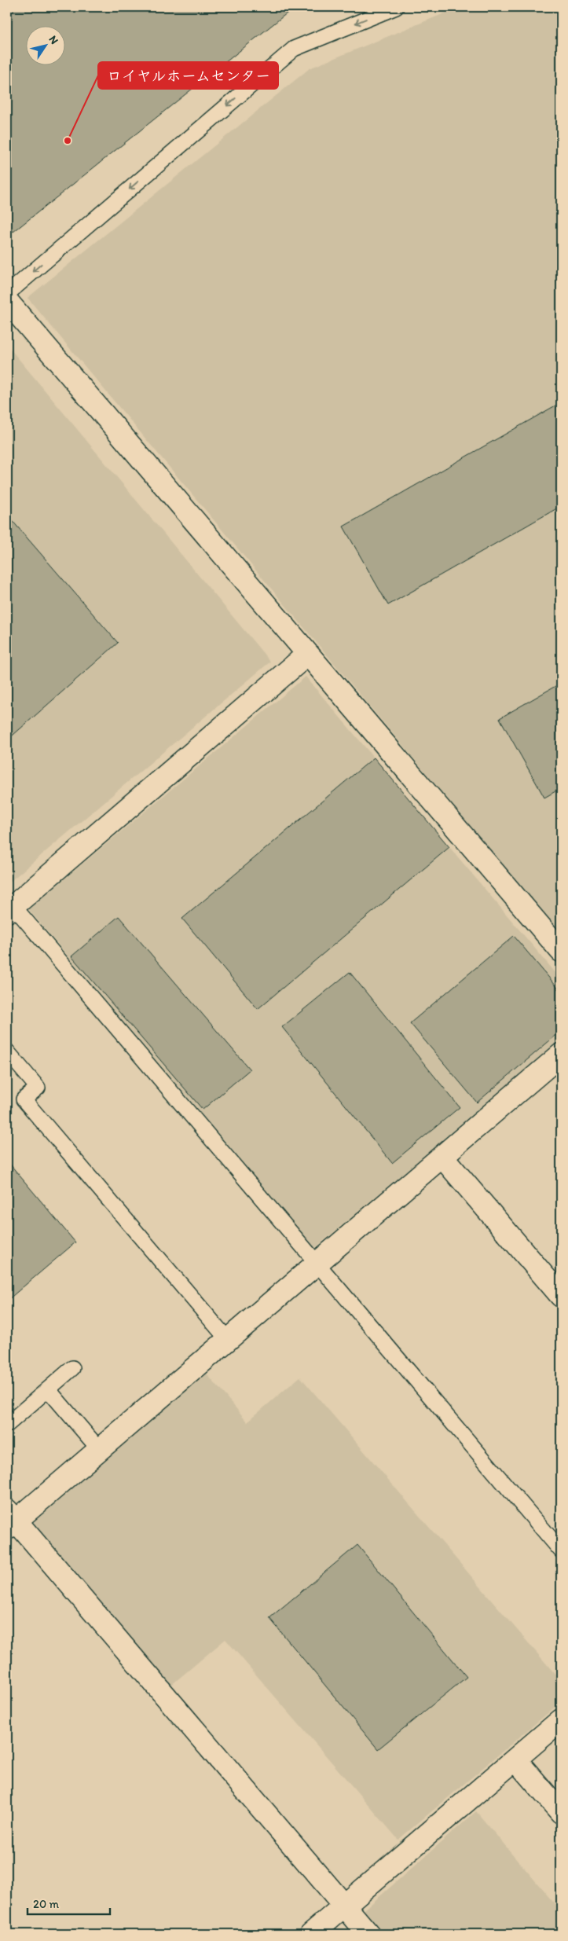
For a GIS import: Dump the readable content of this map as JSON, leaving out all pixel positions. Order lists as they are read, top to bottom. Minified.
{"places":["ロイヤルホームセンター"],"scale_bar":"20 m","north":"top right"}
